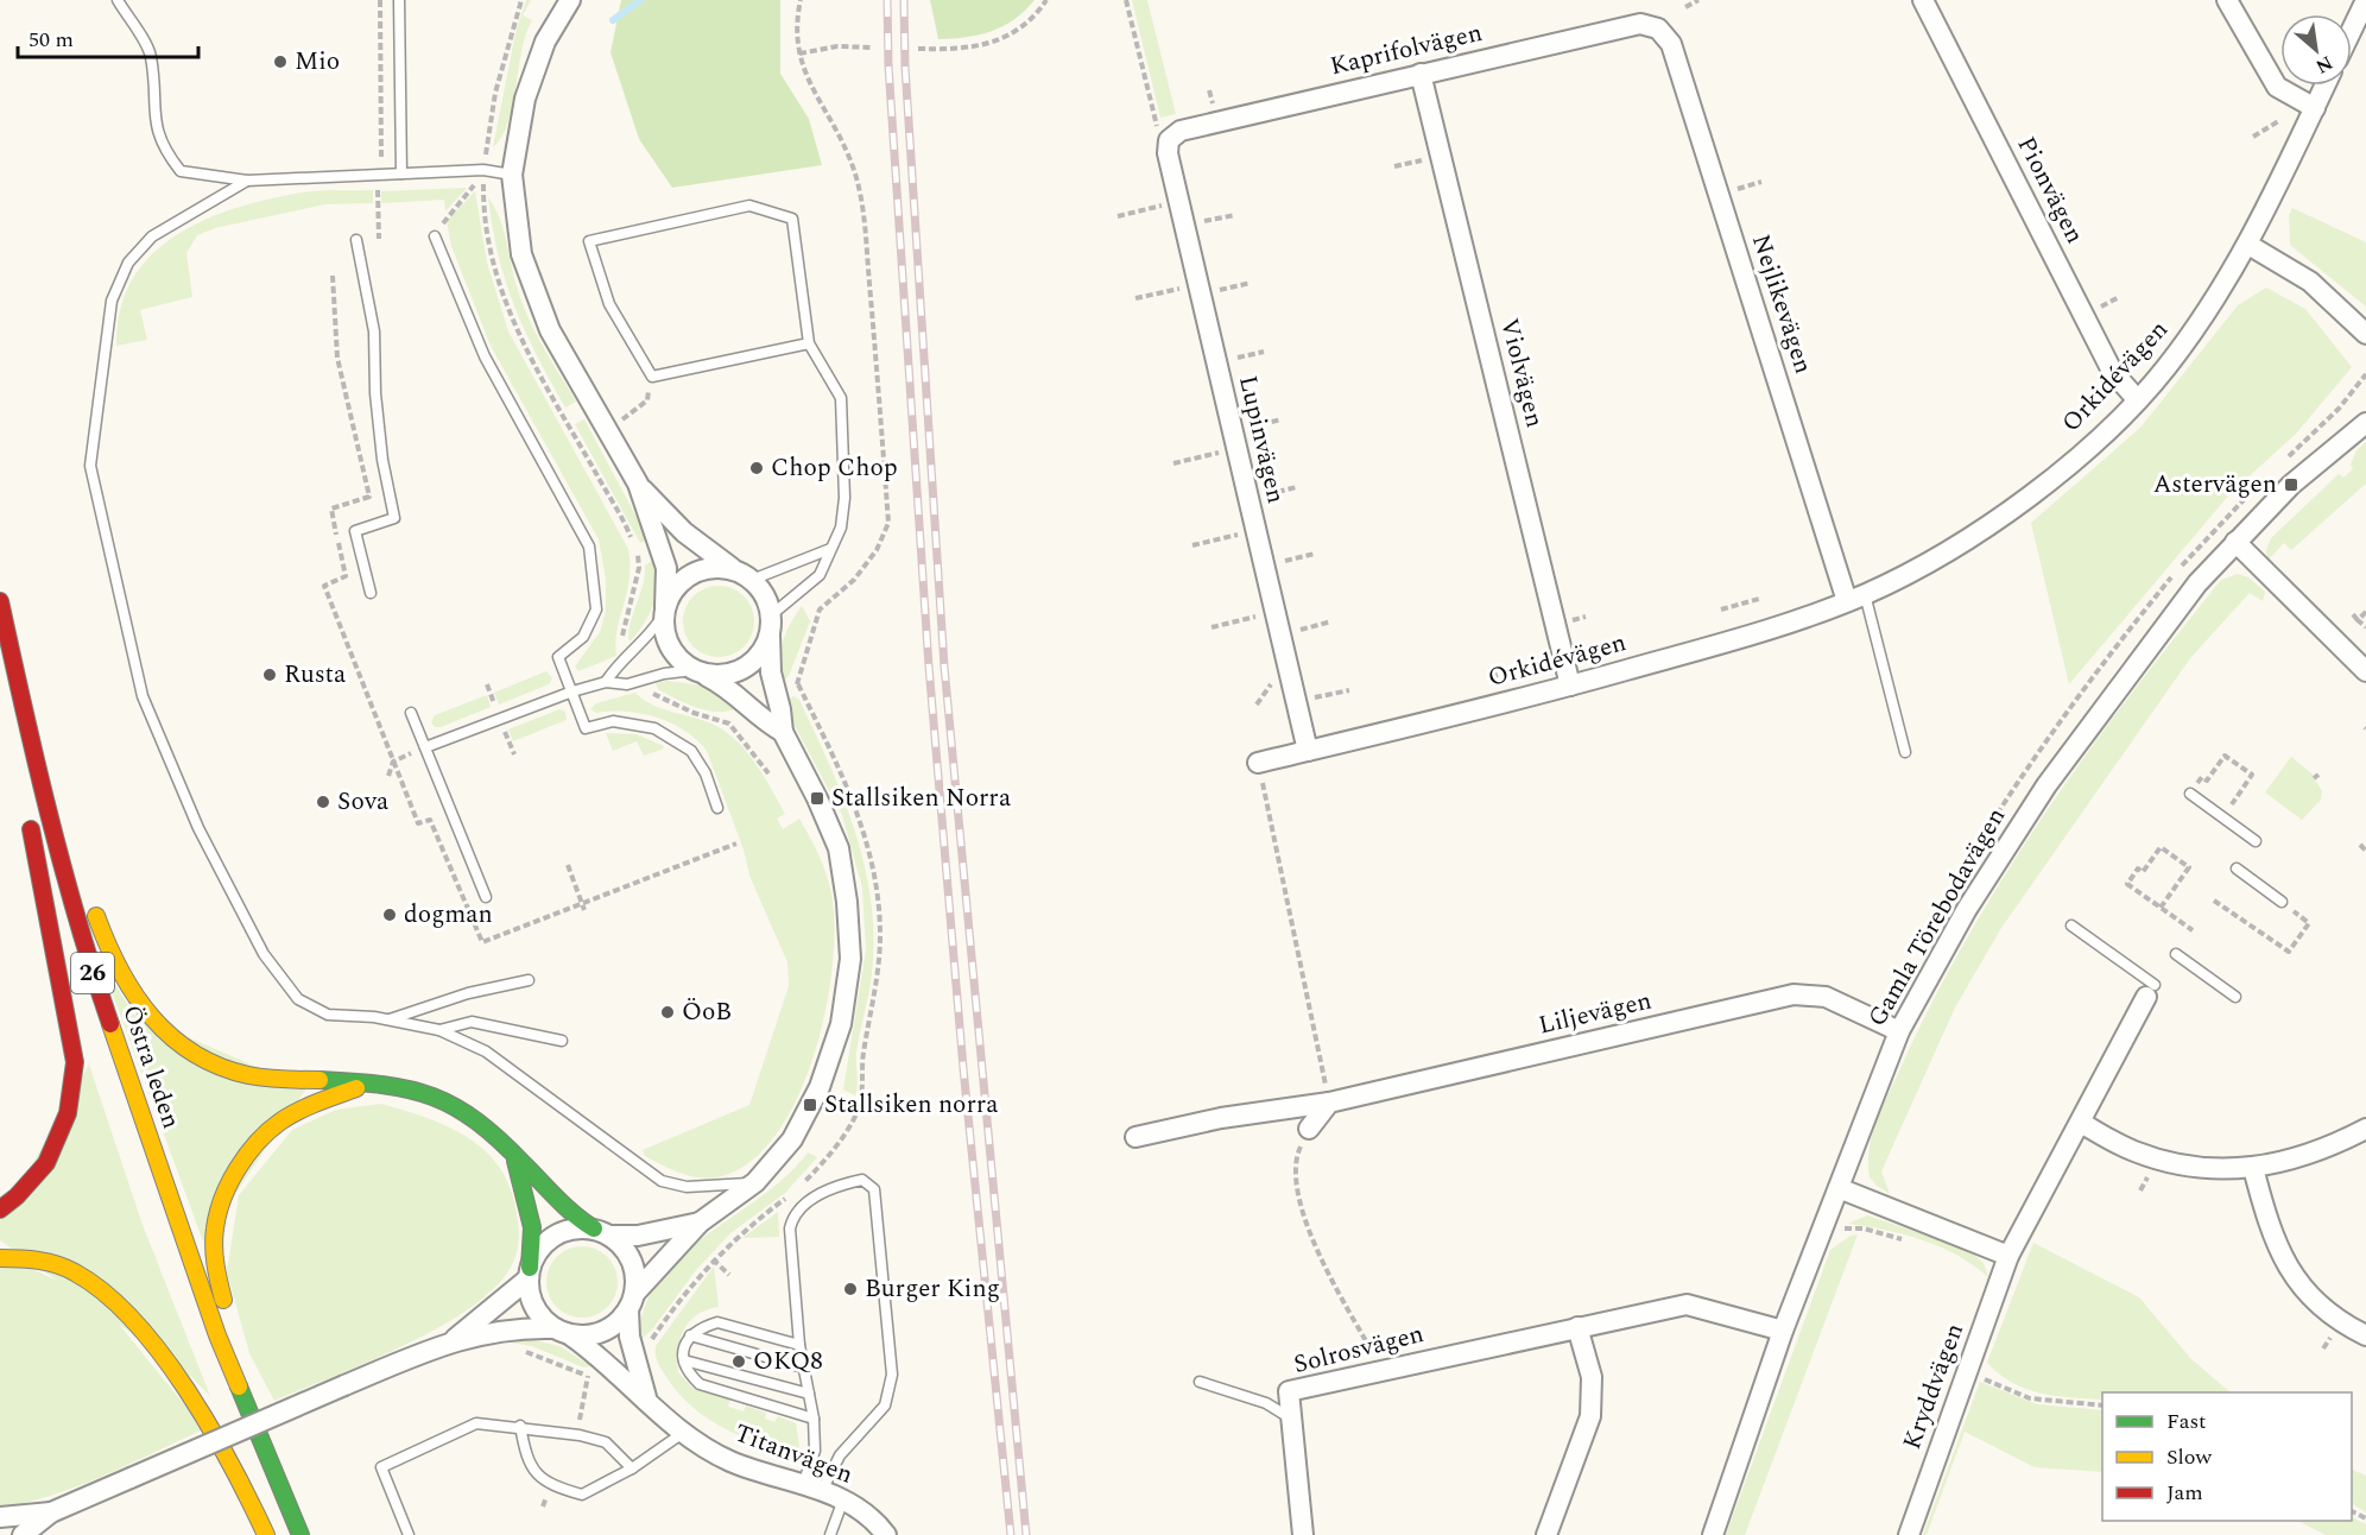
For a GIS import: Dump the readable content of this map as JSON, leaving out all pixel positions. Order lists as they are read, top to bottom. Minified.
{"streets":{"highway":["26","Östra leden"],"street":["Kaprifolvägen","Pionvägen","Nejlikevägen","Violvägen","Orkidévägen","Lupinvägen","Gamla Törebodavägen","Liljevägen","Solrosvägen","Kryddvägen","Titanvägen"]},"crossings":[["Kaprifolvägen","Nejlikevägen"],["Kaprifolvägen","Violvägen"],["Kaprifolvägen","Lupinvägen"],["Pionvägen","Orkidévägen"],["Nejlikevägen","Orkidévägen"],["Violvägen","Orkidévägen"],["Orkidévägen","Lupinvägen"],["Gamla Törebodavägen","Liljevägen"],["Gamla Törebodavägen","Solrosvägen"]],"places":{"other":["Mio","Chop Chop","Rusta","Sova","dogman","ÖoB","Burger King","OKQ8"],"transit":["Astervägen","Stallsiken Norra","Stallsiken norra"]},"legend":["Fast","Slow","Jam"],"scale_bar":"50 m","north":"bottom right"}
